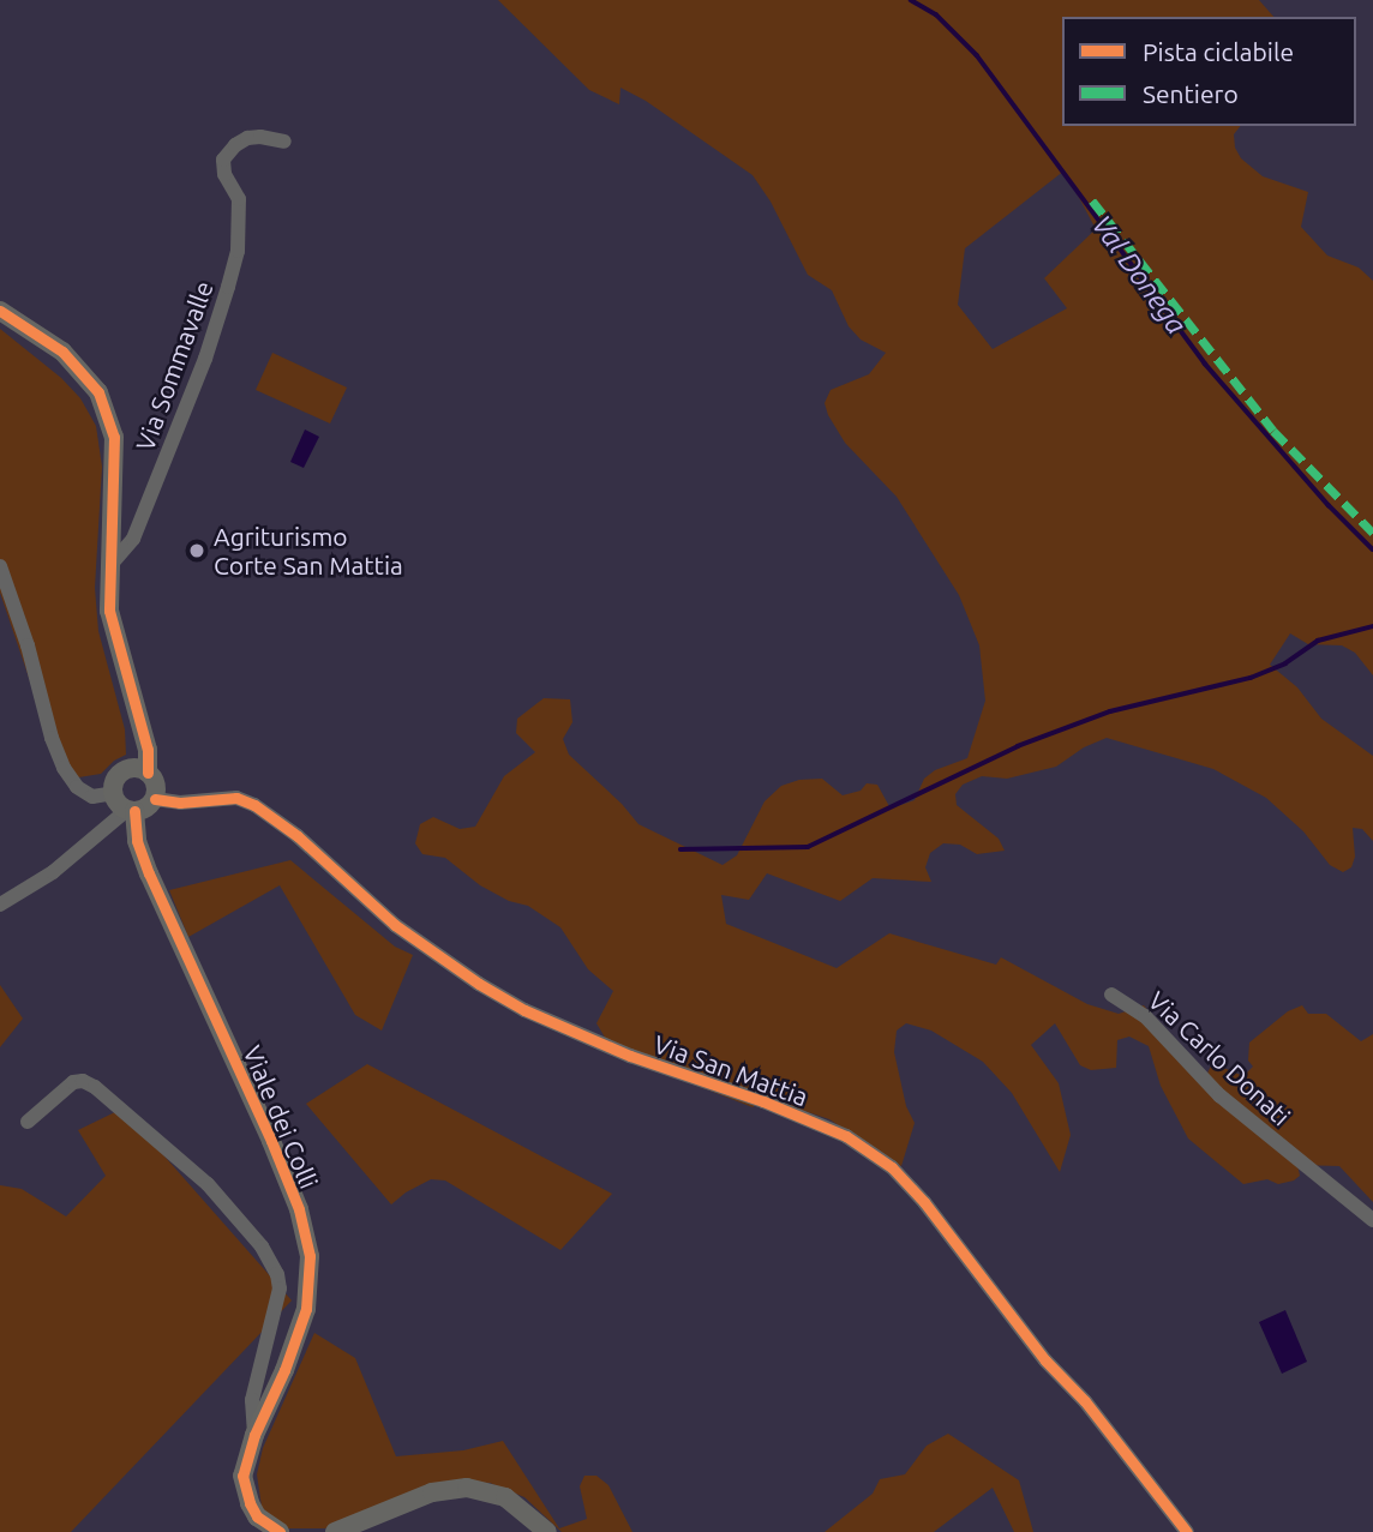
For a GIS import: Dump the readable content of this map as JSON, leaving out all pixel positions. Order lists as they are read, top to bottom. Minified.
{"streets":{"street":["Via Sommavalle","Via Carlo Donati","Via San Mattia","Viale dei Colli"]},"crossings":[["Via San Mattia","Viale dei Colli"]],"water":["Val Donega"],"places":["Agriturismo Corte San Mattia"],"legend":["Pista ciclabile","Sentiero"]}
